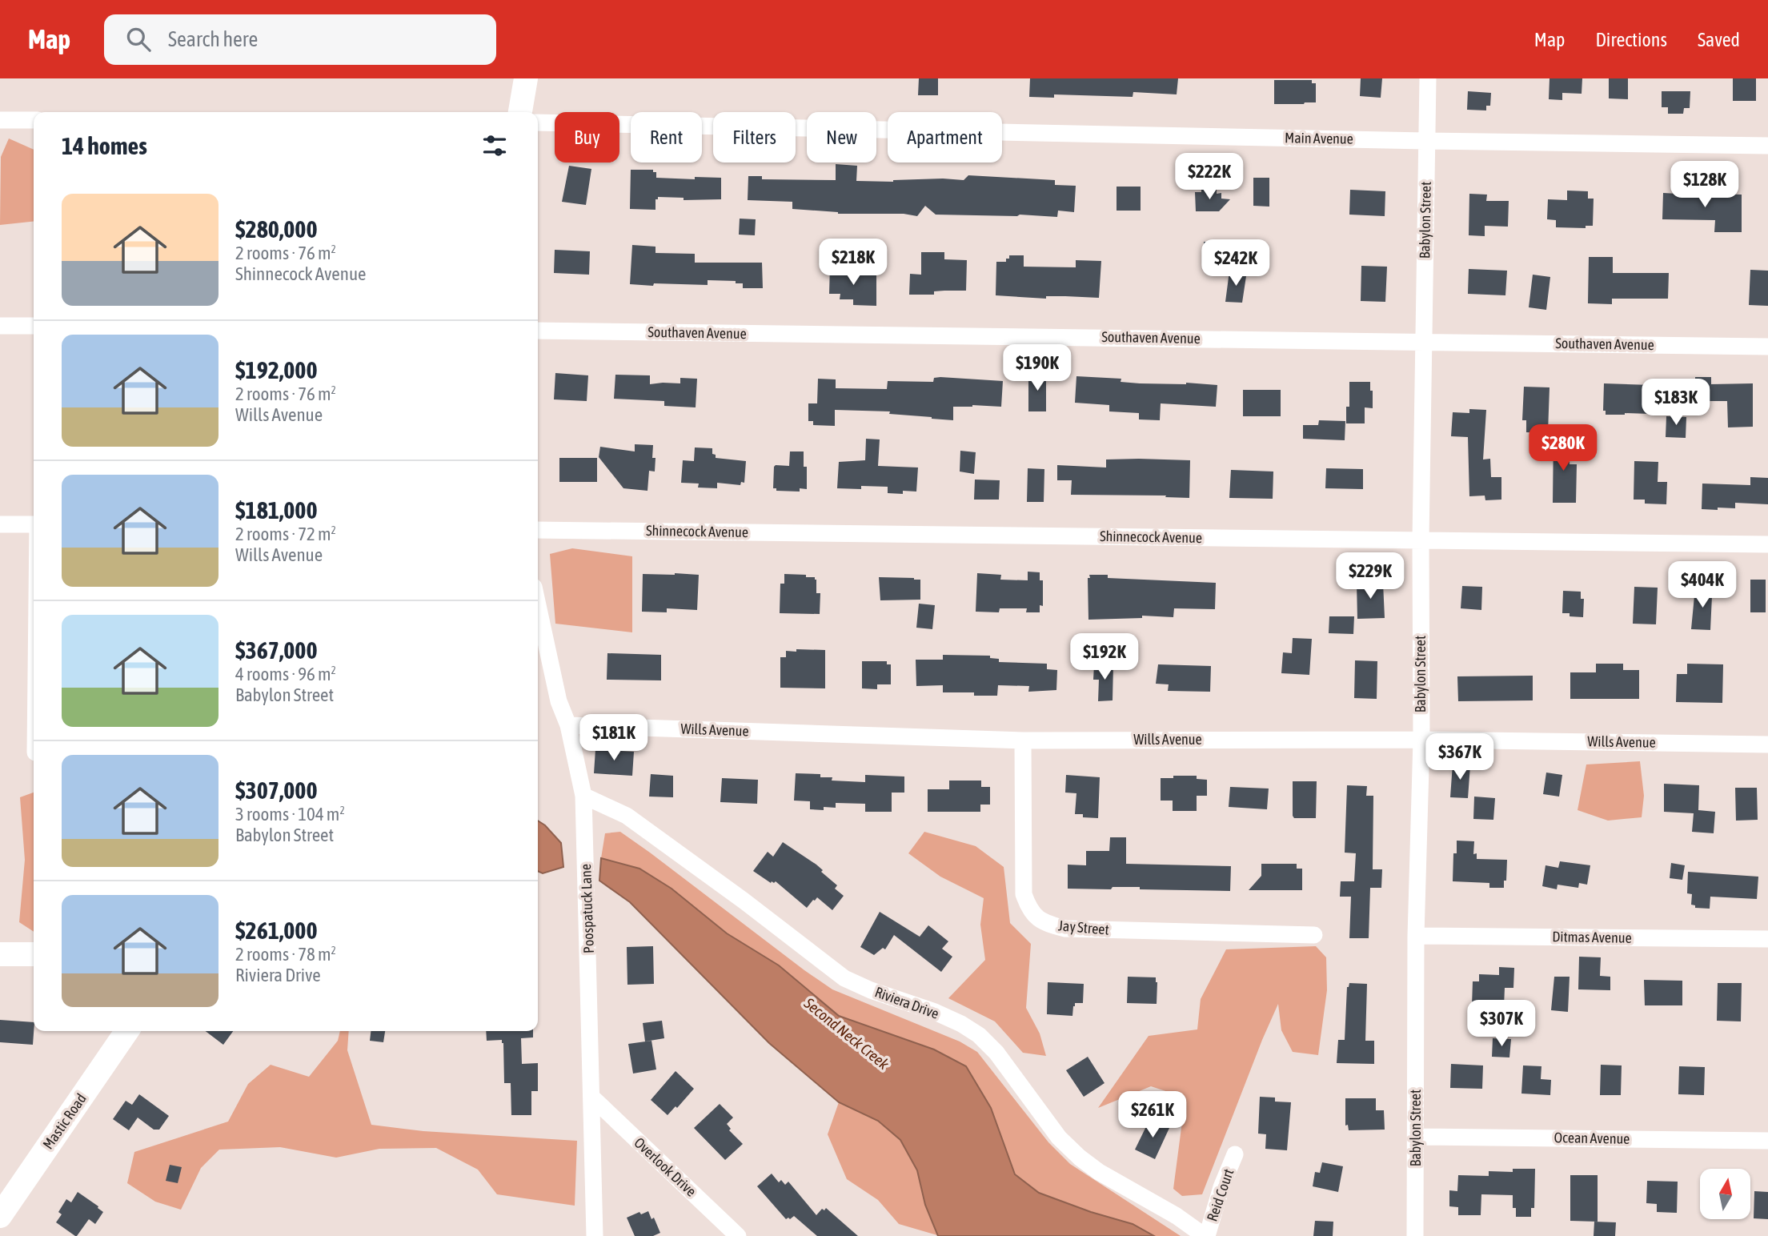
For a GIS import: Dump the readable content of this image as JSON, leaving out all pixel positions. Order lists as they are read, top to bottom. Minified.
{"streets":{"main road":["Mastic Road"],"street":["Main Avenue","Babylon Street","Southaven Avenue","Shinnecock Avenue","Wills Avenue","Poospatuck Lane","Jay Street","Ditmas Avenue","Riviera Drive","Ocean Avenue","Overlook Drive","Reid Court"]},"crossings":[["Main Avenue","Babylon Street"],["Babylon Street","Southaven Avenue"],["Babylon Street","Shinnecock Avenue"],["Babylon Street","Wills Avenue"],["Babylon Street","Ditmas Avenue"],["Babylon Street","Ocean Avenue"],["Wills Avenue","Poospatuck Lane"],["Wills Avenue","Jay Street"],["Poospatuck Lane","Riviera Drive"],["Poospatuck Lane","Overlook Drive"],["Riviera Drive","Reid Court"]],"water":["Second Neck Creek"],"north":"top","page":{"header":"Map","search":"Search here","nav":["Map","Directions","Saved"],"chip":["Buy","Rent","Filters","New","Apartment"],"heading":"14 homes","price":["$222K","$128K","$218K","$242K","$190K","$183K","$280K","$229K","$404K","$192K","$181K","$367K","$307K","$261K"],"list":[{"name":"$280,000","note":"2 rooms · 76 m² · Shinnecock Avenue"},{"name":"$192,000","note":"2 rooms · 76 m² · Wills Avenue"},{"name":"$181,000","note":"2 rooms · 72 m² · Wills Avenue"},{"name":"$367,000","note":"4 rooms · 96 m² · Babylon Street"},{"name":"$307,000","note":"3 rooms · 104 m² · Babylon Street"},{"name":"$261,000","note":"2 rooms · 78 m² · Riviera Drive"}]}}
